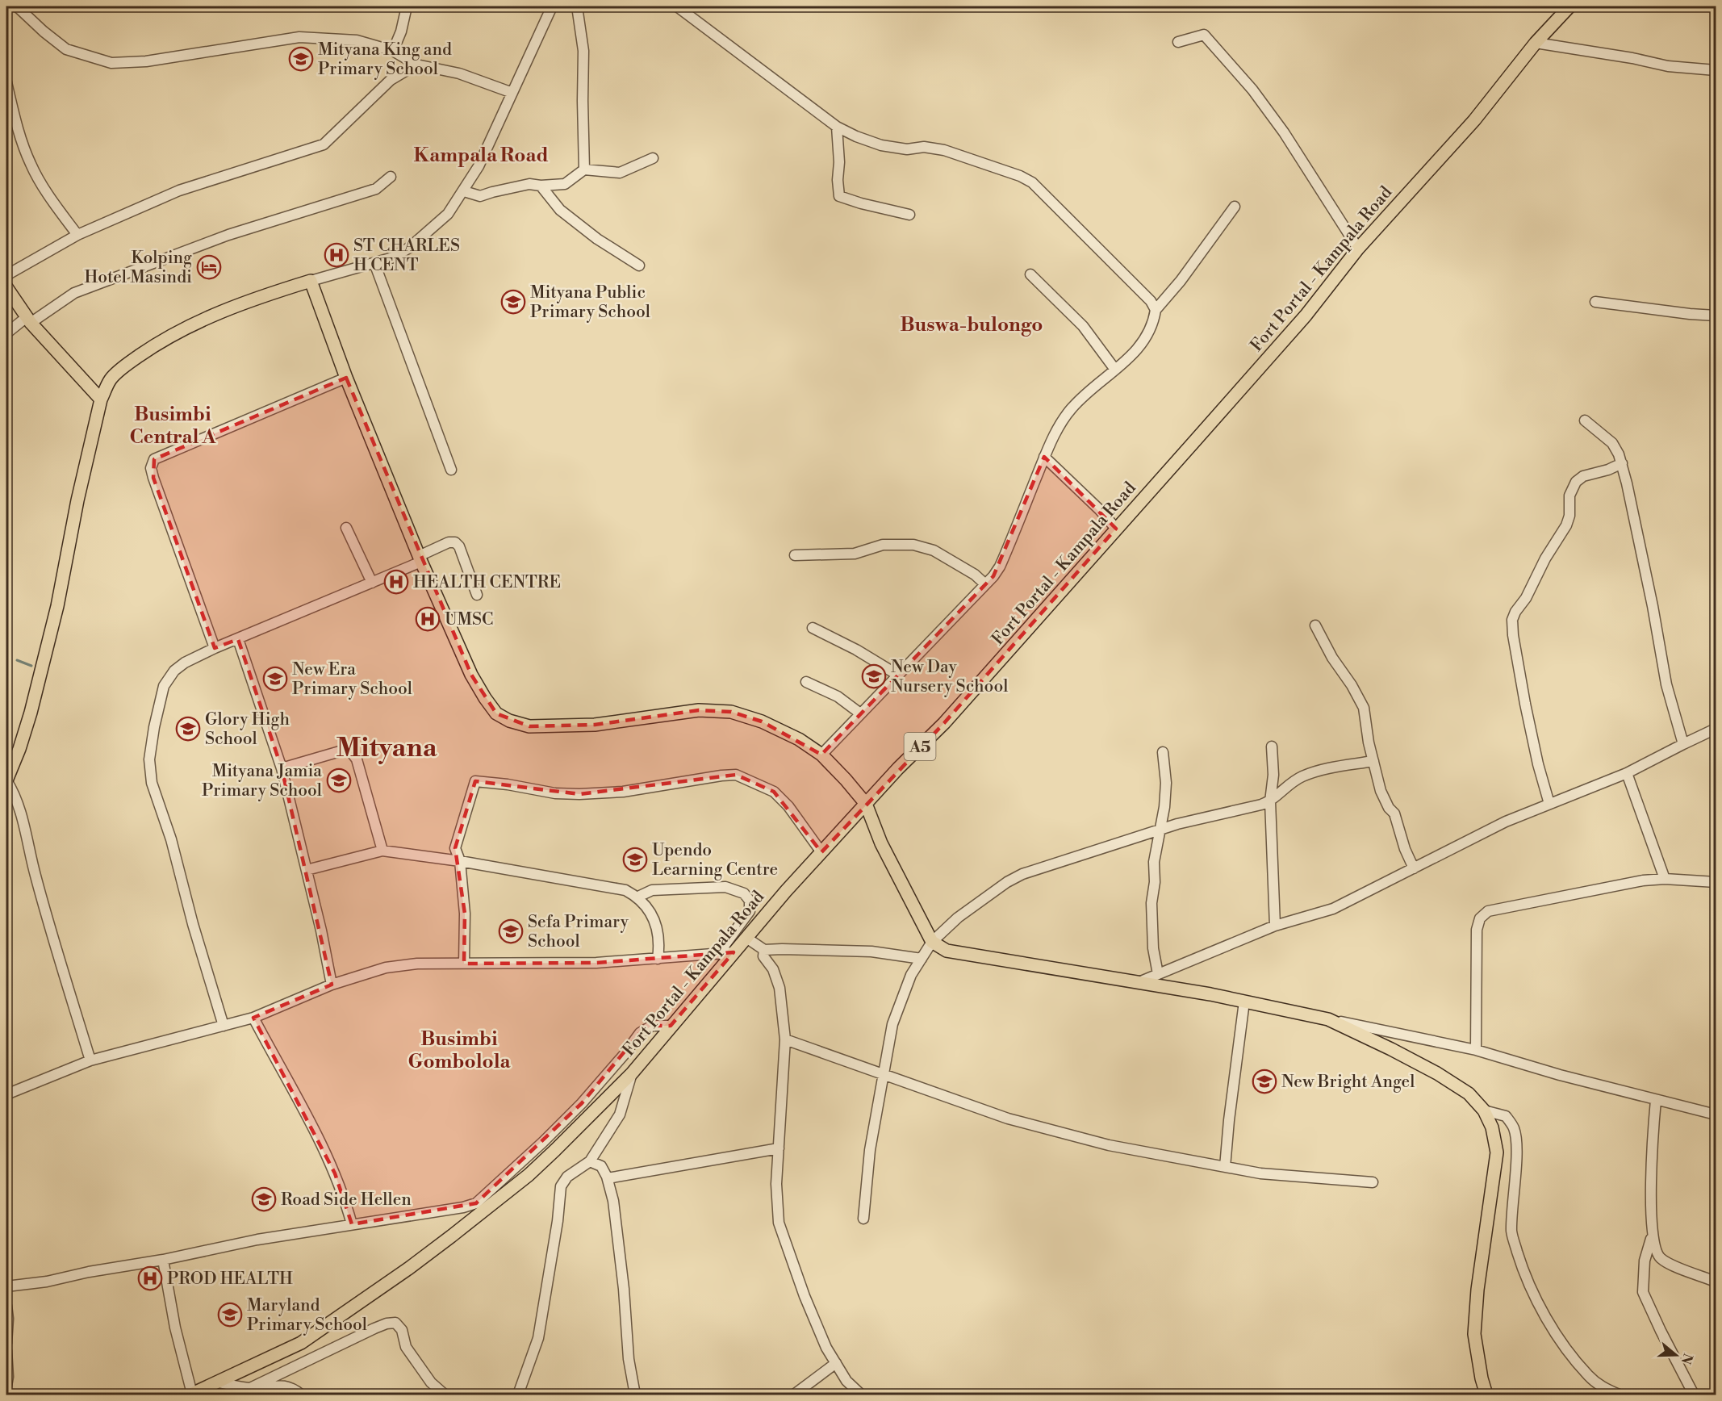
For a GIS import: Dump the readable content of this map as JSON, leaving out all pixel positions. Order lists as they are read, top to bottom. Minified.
{"streets":{"main road":["Fort Portal - Kampala Road","A5"]},"districts":["Kampala Road","Buswa-bulongo","Busimbi Central A","Mityana","Busimbi Gombolola"],"places":{"school or university":["Mityana King and Primary School","Mityana Public Primary School","New Day Nursery School","New Era Primary School","Glory High School","Mityana Jamia Primary School","Upendo Learning Centre","Sefa Primary School","New Bright Angel","Road Side Hellen","Maryland Primary School"],"hospital":["ST CHARLES H CENT","HEALTH CENTRE","UMSC","PROD HEALTH"],"hotel":["Kolping Hotel Masindi"]},"north":"right"}
